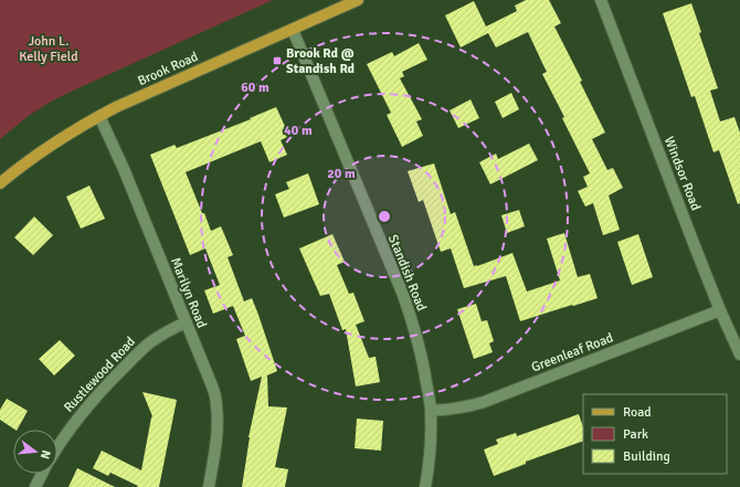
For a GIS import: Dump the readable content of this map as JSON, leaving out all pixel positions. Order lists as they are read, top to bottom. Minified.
{"streets":{"main road":["Brook Road"],"street":["Windsor Road","Standish Road","Marilyn Road","Greenleaf Road","Rustlewood Road"]},"crossings":[["Brook Road","Standish Road"],["Brook Road","Marilyn Road"],["Windsor Road","Greenleaf Road"],["Standish Road","Greenleaf Road"],["Marilyn Road","Rustlewood Road"]],"parks":["John L. Kelly Field"],"places":{"transit":["Brook Rd @ Standish Rd"]},"legend":["Road","Park","Building"],"north":"right","rings":["60 m","40 m","20 m"]}
